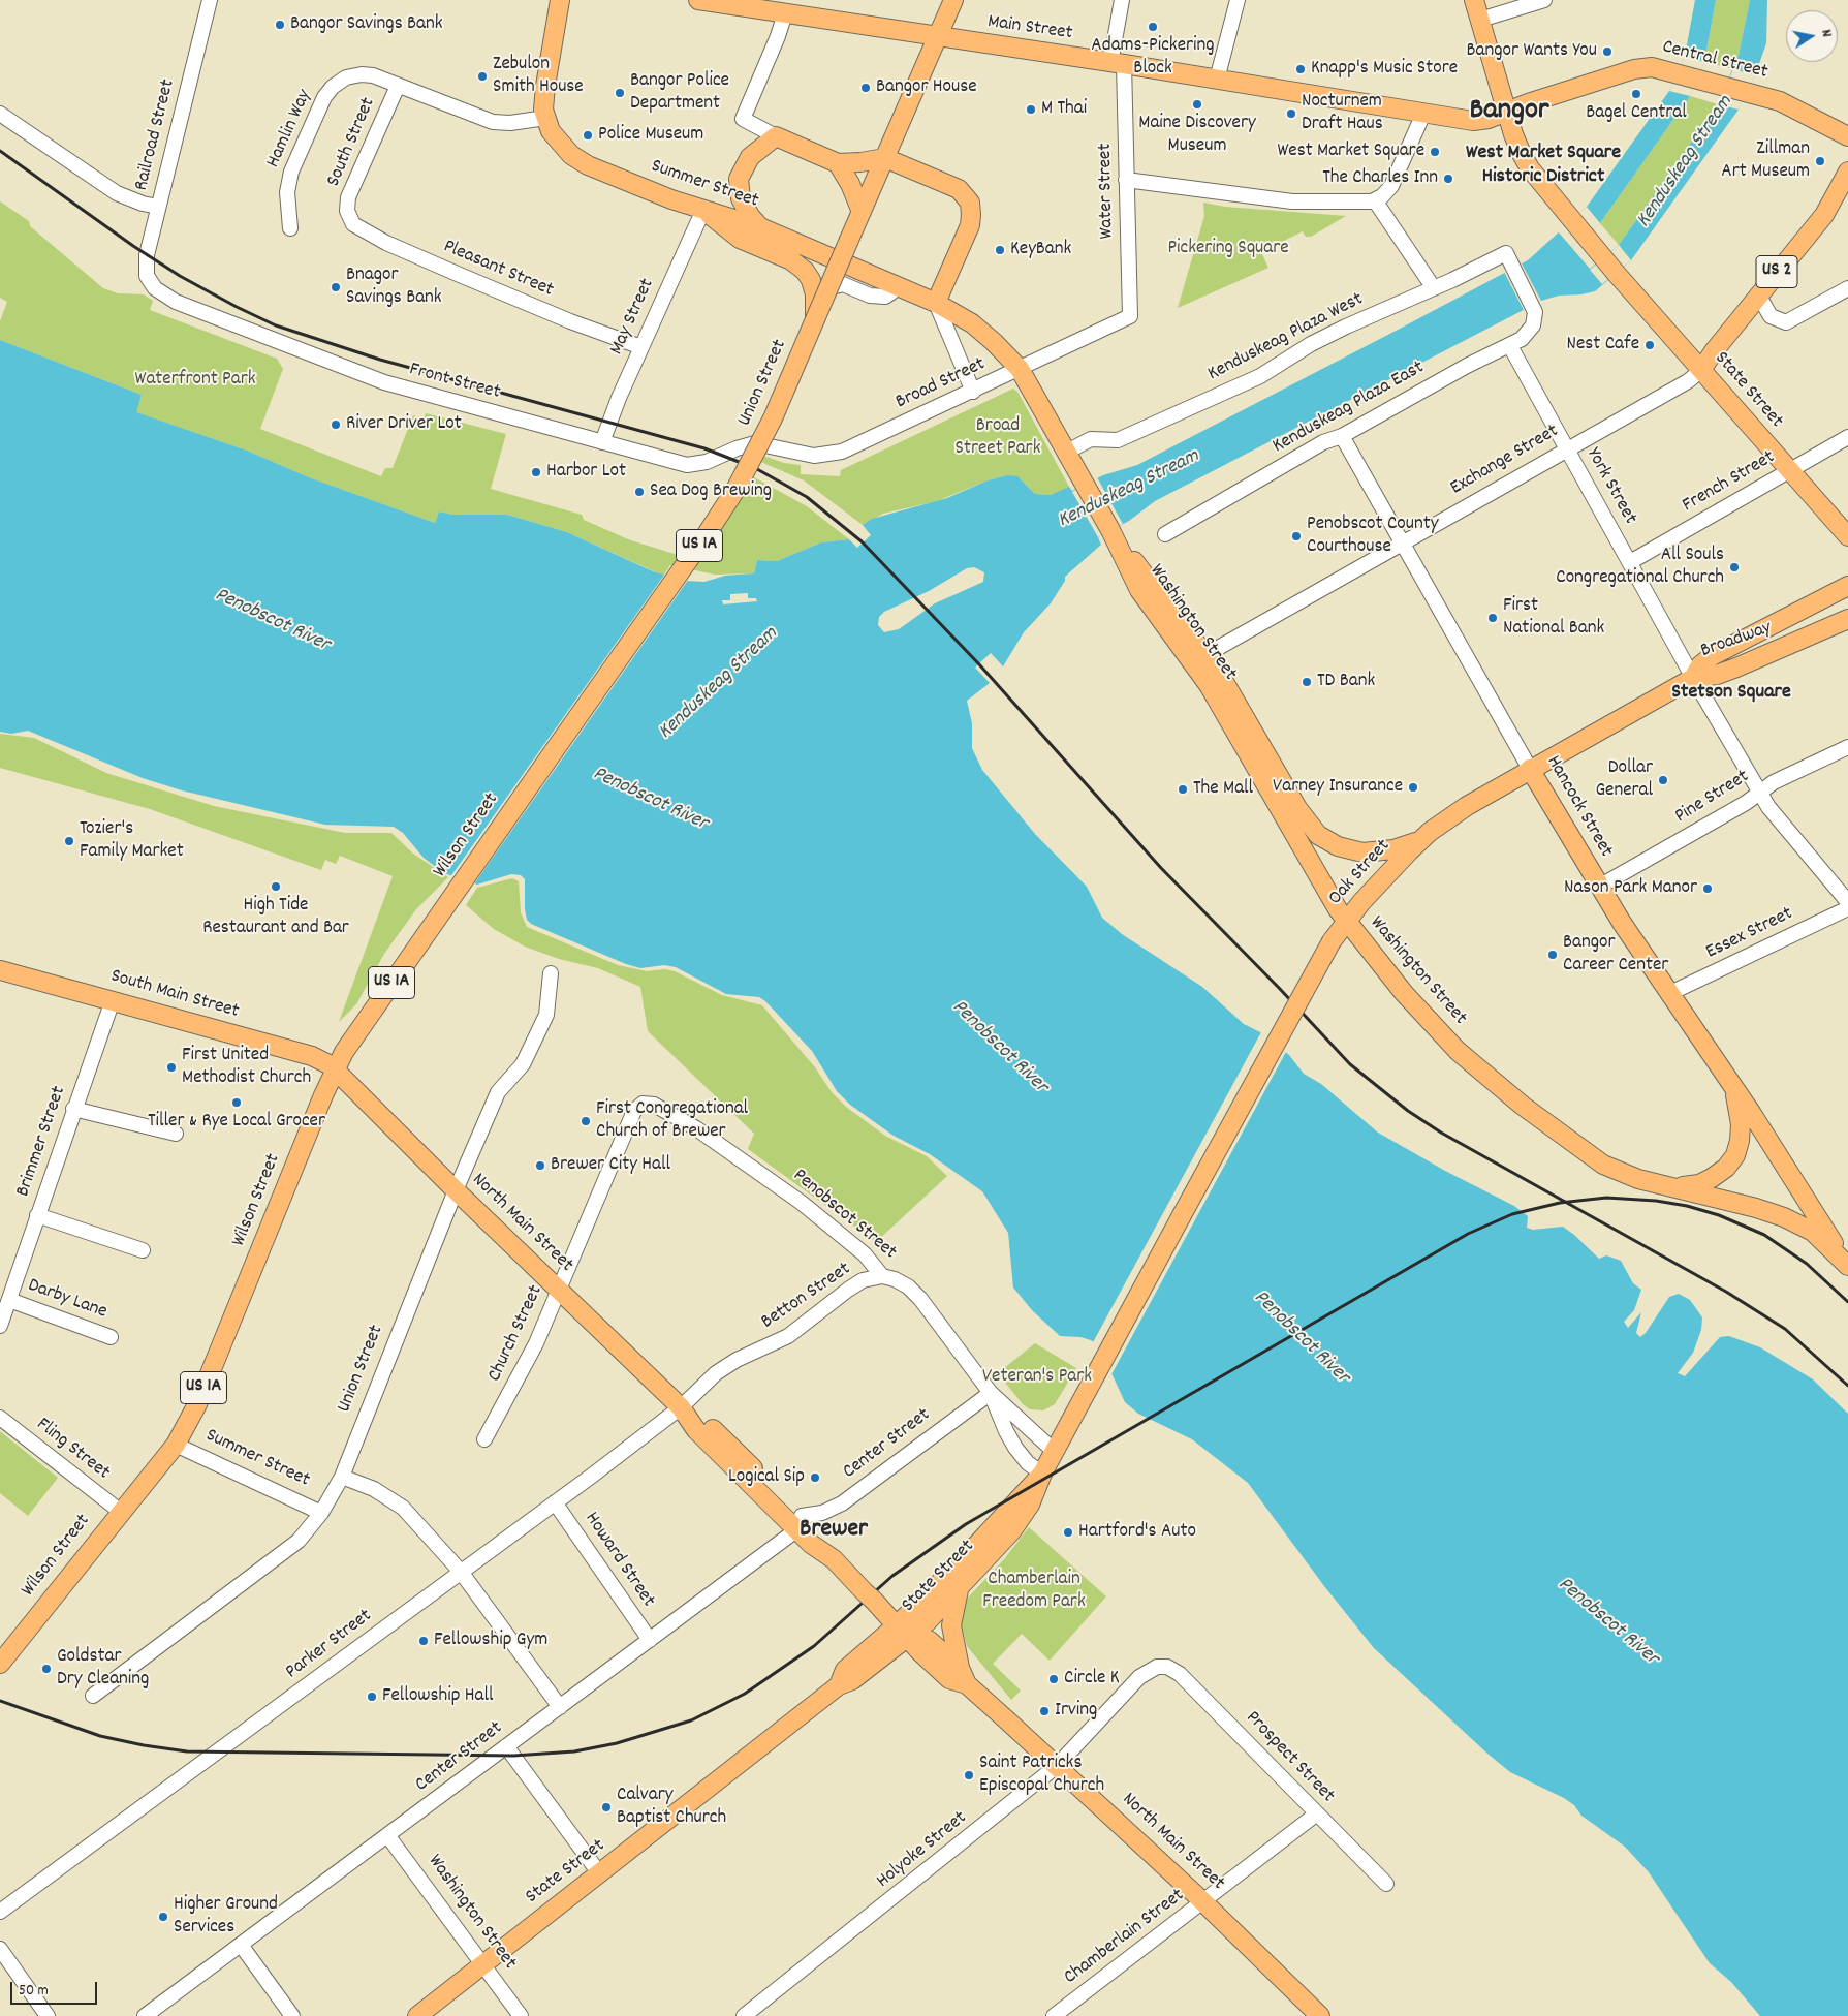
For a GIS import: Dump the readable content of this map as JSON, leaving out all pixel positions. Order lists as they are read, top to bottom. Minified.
{"streets":{"main road":["Main Street","Central Street","Summer Street","US 2","Union Street","State Street","US 1A","Washington Street","Broadway","Hancock Street","Wilson Street","Oak Street","South Main Street","North Main Street"],"street":["Hamlin Way","Railroad Street","South Street","Water Street","Pleasant Street","May Street","Kenduskeag Plaza West","Front Street","Broad Street","Kenduskeag Plaza East","Exchange Street","French Street","York Street","Pine Street","Essex Street","Brimmer Street","Penobscot Street","Betton Street","Darby Lane","Church Street","Center Street","Fling Street","Howard Street","Parker Street","Prospect Street","Holyoke Street","Chamberlain Street"]},"crossings":[["Main Street","Central Street"],["Main Street","Water Street"],["Main Street","Union Street"],["Main Street","State Street"],["Central Street","State Street"],["Hamlin Way","South Street"],["Railroad Street","Front Street"],["South Street","Pleasant Street"],["Summer Street","May Street"],["Summer Street","Union Street"],["Summer Street","US 1A"],["Summer Street","Wilson Street"],["Water Street","Broad Street"],["Pleasant Street","May Street"],["US 2","State Street"],["US 2","Exchange Street"],["May Street","Front Street"],["May Street","US 1A"],["Kenduskeag Plaza West","Kenduskeag Plaza East"],["Kenduskeag Plaza West","Washington Street"],["Front Street","Broad Street"],["Union Street","US 1A"],["Union Street","Wilson Street"],["Union Street","North Main Street"],["Broad Street","Washington Street"],["State Street","Exchange Street"],["State Street","French Street"],["State Street","Washington Street"],["State Street","Oak Street"],["State Street","North Main Street"],["Kenduskeag Plaza East","York Street"],["Kenduskeag Plaza East","Hancock Street"],["Exchange Street","York Street"],["Exchange Street","Washington Street"],["Exchange Street","Hancock Street"],["French Street","York Street"],["York Street","Broadway"],["York Street","Pine Street"],["York Street","Oak Street"],["US 1A","Washington Street"],["Washington Street","Hancock Street"],["Washington Street","Oak Street"],["Washington Street","Center Street"],["Broadway","Oak Street"],["Pine Street","Hancock Street"],["Hancock Street","Oak Street"],["Hancock Street","Essex Street"],["Wilson Street","South Main Street"],["Wilson Street","North Main Street"],["Wilson Street","Fling Street"],["South Main Street","Brimmer Street"],["South Main Street","North Main Street"],["Brimmer Street","Darby Lane"],["Penobscot Street","Betton Street"],["Penobscot Street","Church Street"],["Penobscot Street","Center Street"],["North Main Street","Betton Street"],["North Main Street","Church Street"],["North Main Street","Center Street"],["North Main Street","Parker Street"],["North Main Street","Holyoke Street"],["North Main Street","Chamberlain Street"],["Betton Street","Parker Street"],["Center Street","Howard Street"],["Howard Street","Parker Street"],["Prospect Street","Holyoke Street"],["Prospect Street","Chamberlain Street"]],"districts":["Bangor","West Market Square Historic District","Stetson Square","Brewer"],"water":["Kenduskeag Stream","Penobscot River"],"parks":["Pickering Square","Waterfront Park","Broad Street Park","Veteran's Park","Chamberlain Freedom Park"],"places":["Bangor Savings Bank","Adams-Pickering Block","Bangor Wants You","Knapp's Music Store","Zebulon Smith House","Bangor House","Bangor Police Department","Bagel Central","Maine Discovery Museum","M Thai","Nocturnem Draft Haus","Police Museum","West Market Square","Zillman Art Museum","The Charles Inn","KeyBank","Bnagor Savings Bank","Nest Cafe","River Driver Lot","Harbor Lot","Sea Dog Brewing","Penobscot County Courthouse","All Souls Congregational Church","First National Bank","TD Bank","Dollar General","Varney Insurance","The Mall","Tozier's Family Market","High Tide Restaurant and Bar","Nason Park Manor","Bangor Career Center","First United Methodist Church","Tiller & Rye Local Grocer","First Congregational Church of Brewer","Brewer City Hall","Logical Sip","Hartford's Auto","Fellowship Gym","Goldstar Dry Cleaning","Circle K","Fellowship Hall","Irving","Saint Patricks Episcopal Church","Calvary Baptist Church","Higher Ground Services"],"scale_bar":"50 m","north":"right"}
